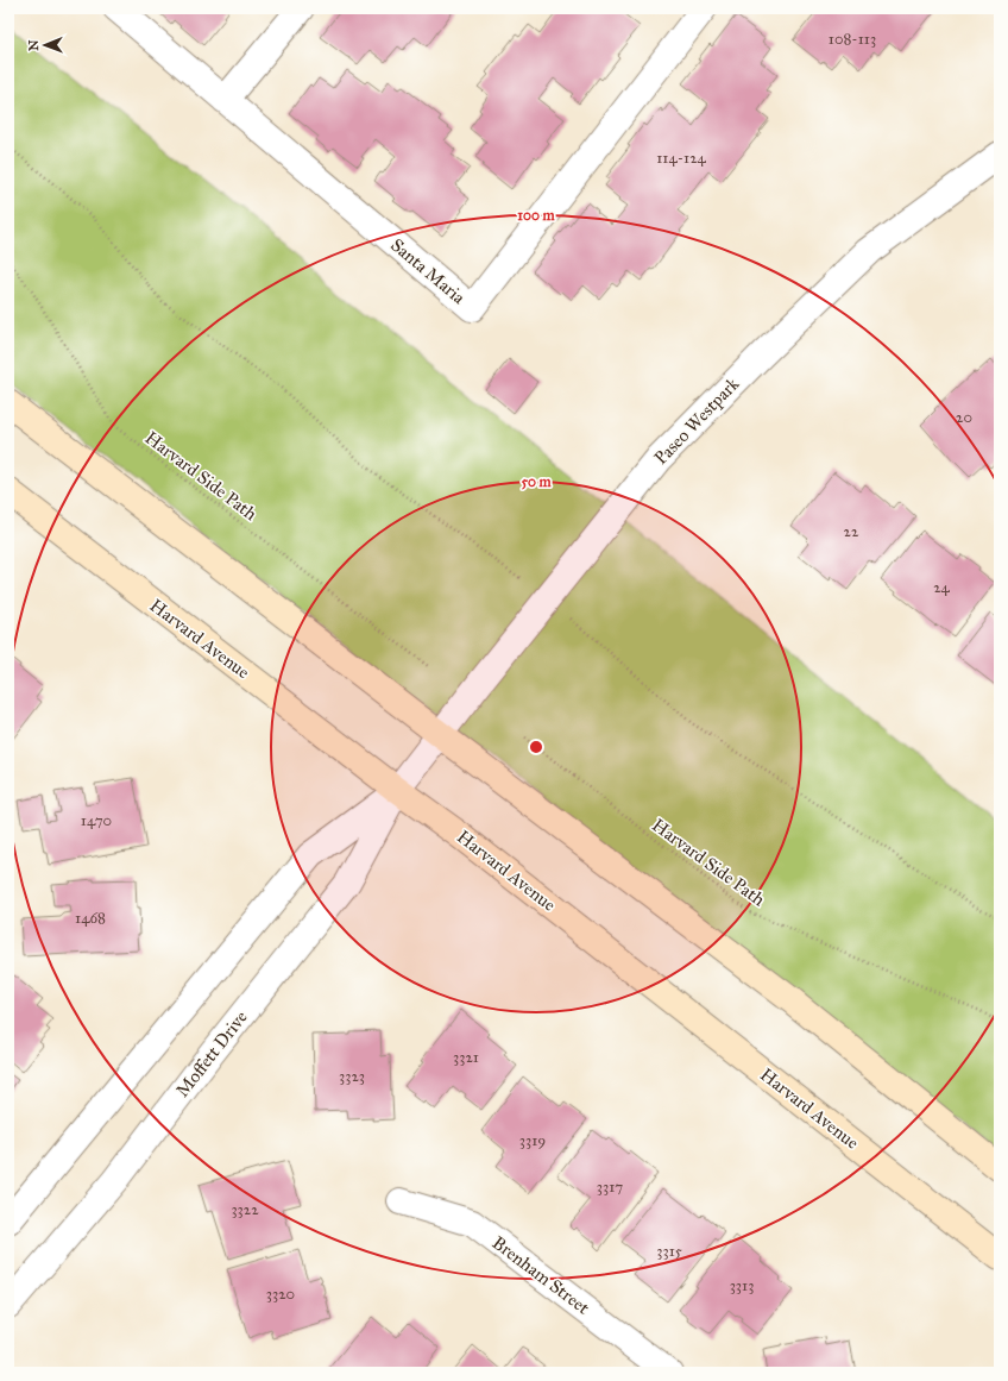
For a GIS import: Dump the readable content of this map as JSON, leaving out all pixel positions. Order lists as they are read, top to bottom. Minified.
{"streets":{"main road":["Harvard Avenue"],"street":["Santa Maria","Paseo Westpark","Moffett Drive","Brenham Street"],"path":["Harvard Side Path"]},"crossings":[["Paseo Westpark","Moffett Drive"],["Harvard Avenue","Moffett Drive"]],"house_numbers":["108-113","114-124","20","22","24","1470","1468","3321","3323","3319","3317","3322","3315","3313","3320"],"north":"left","rings":["100 m","50 m"]}
